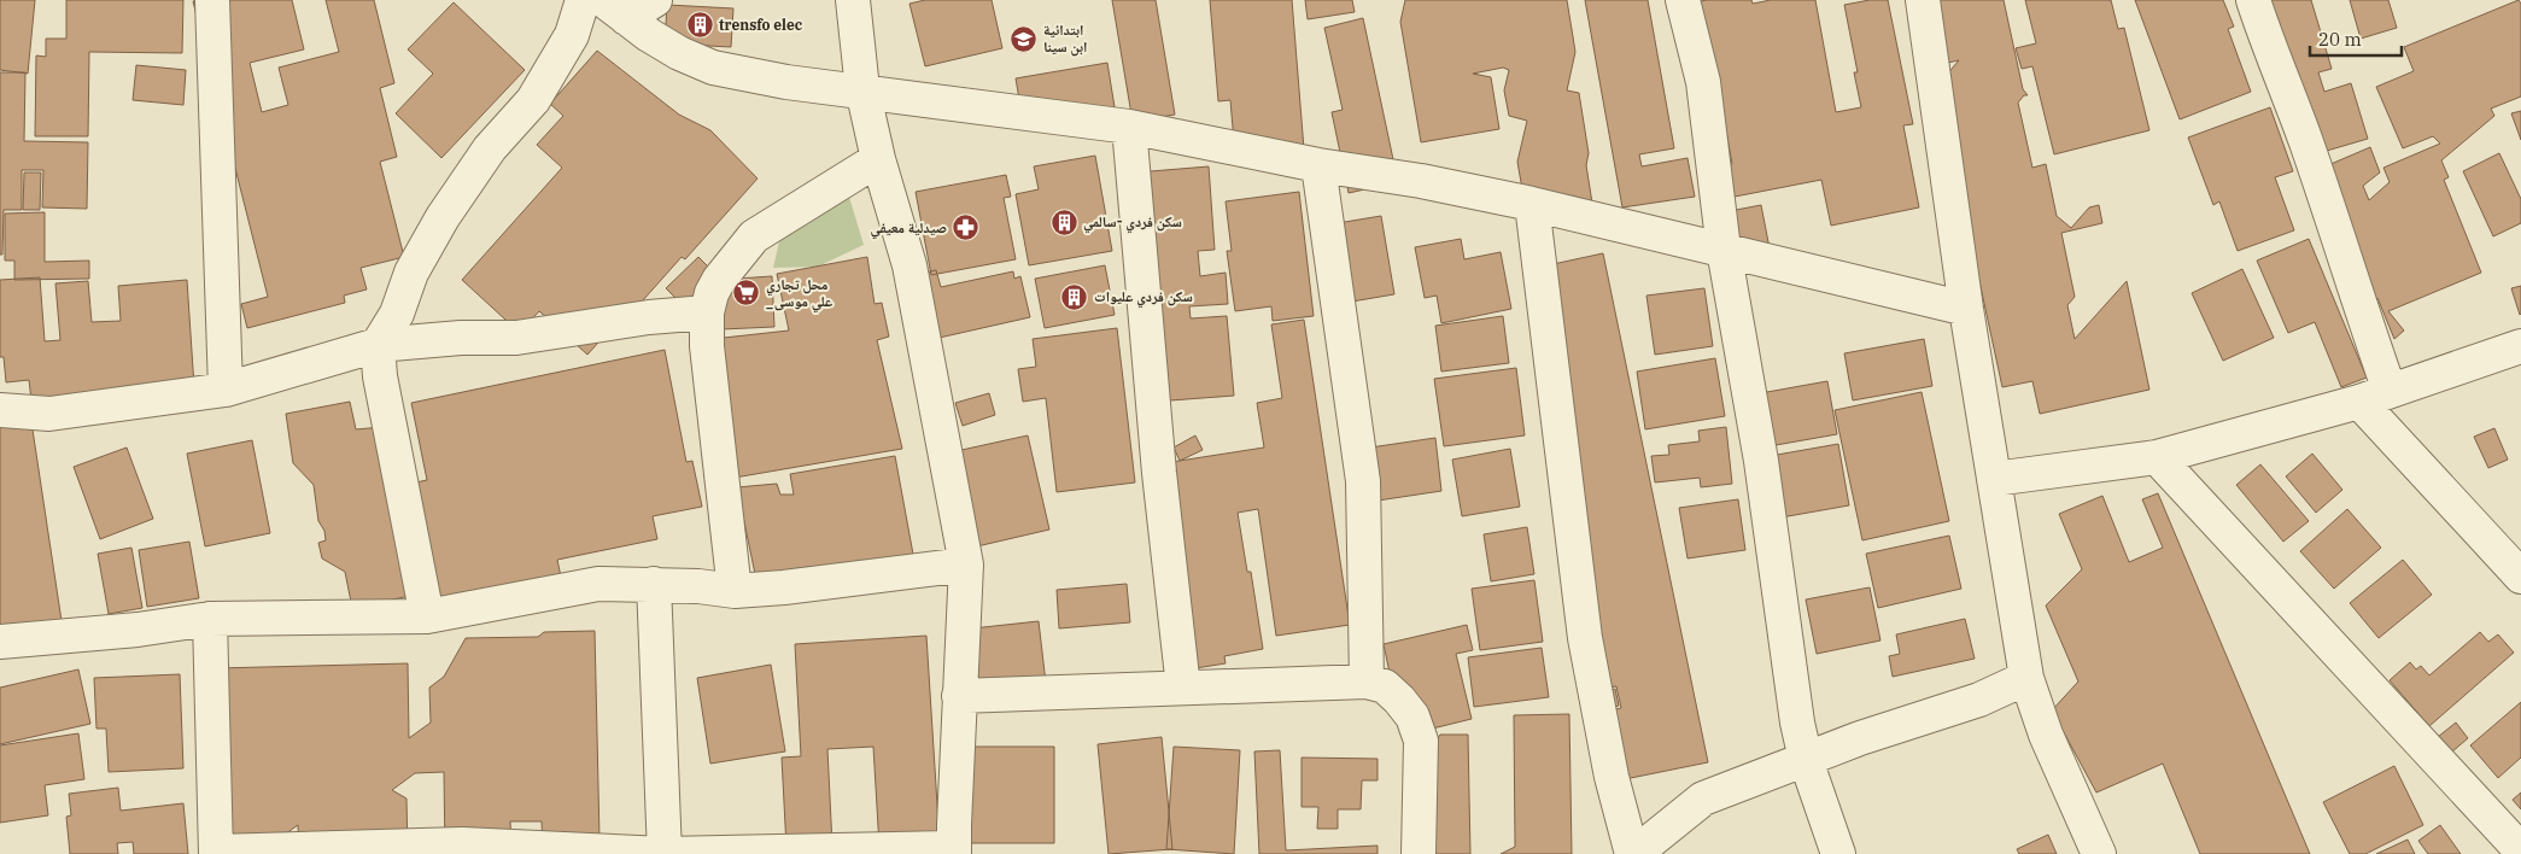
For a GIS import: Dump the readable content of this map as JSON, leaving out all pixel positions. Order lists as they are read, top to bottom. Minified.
{"places":{"building":["trensfo elec","سكن فردي -سالمي","سكن فردي عليوات"],"school or university":["ابتدائية ابن سينا"],"pharmacy":["صيدلية معيفي"],"supermarket":["محل تجاري _علي موسى"]},"scale_bar":"20 m"}
